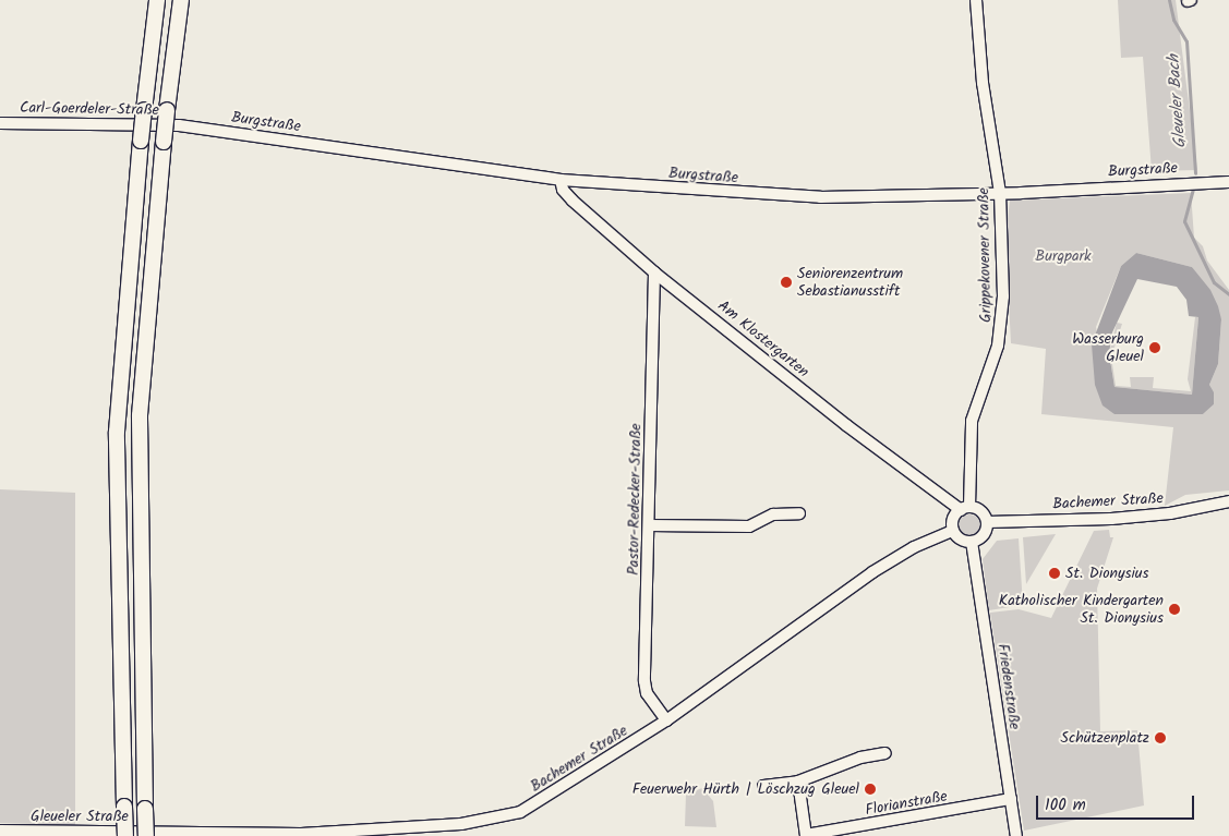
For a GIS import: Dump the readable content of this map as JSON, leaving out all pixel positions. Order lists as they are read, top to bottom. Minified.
{"streets":{"street":["Carl-Goerdeler-Straße","Burgstraße","Grippekovener Straße","Am Klostergarten","Pastor-Redecker-Straße","Bachemer Straße","Friedenstraße","Florianstraße","Gleueler Straße"]},"crossings":[["Carl-Goerdeler-Straße","Burgstraße"],["Burgstraße","Grippekovener Straße"],["Burgstraße","Am Klostergarten"],["Grippekovener Straße","Am Klostergarten"],["Grippekovener Straße","Bachemer Straße"],["Grippekovener Straße","Friedenstraße"],["Am Klostergarten","Pastor-Redecker-Straße"],["Am Klostergarten","Bachemer Straße"],["Am Klostergarten","Friedenstraße"],["Pastor-Redecker-Straße","Bachemer Straße"],["Bachemer Straße","Friedenstraße"],["Bachemer Straße","Gleueler Straße"],["Friedenstraße","Florianstraße"]],"water":["Gleueler Bach"],"parks":["Burgpark"],"places":["Seniorenzentrum Sebastianusstift","Wasserburg Gleuel","St. Dionysius","Katholischer Kindergarten St. Dionysius","Schützenplatz","Feuerwehr Hürth | Löschzug Gleuel"],"scale_bar":"100 m"}
